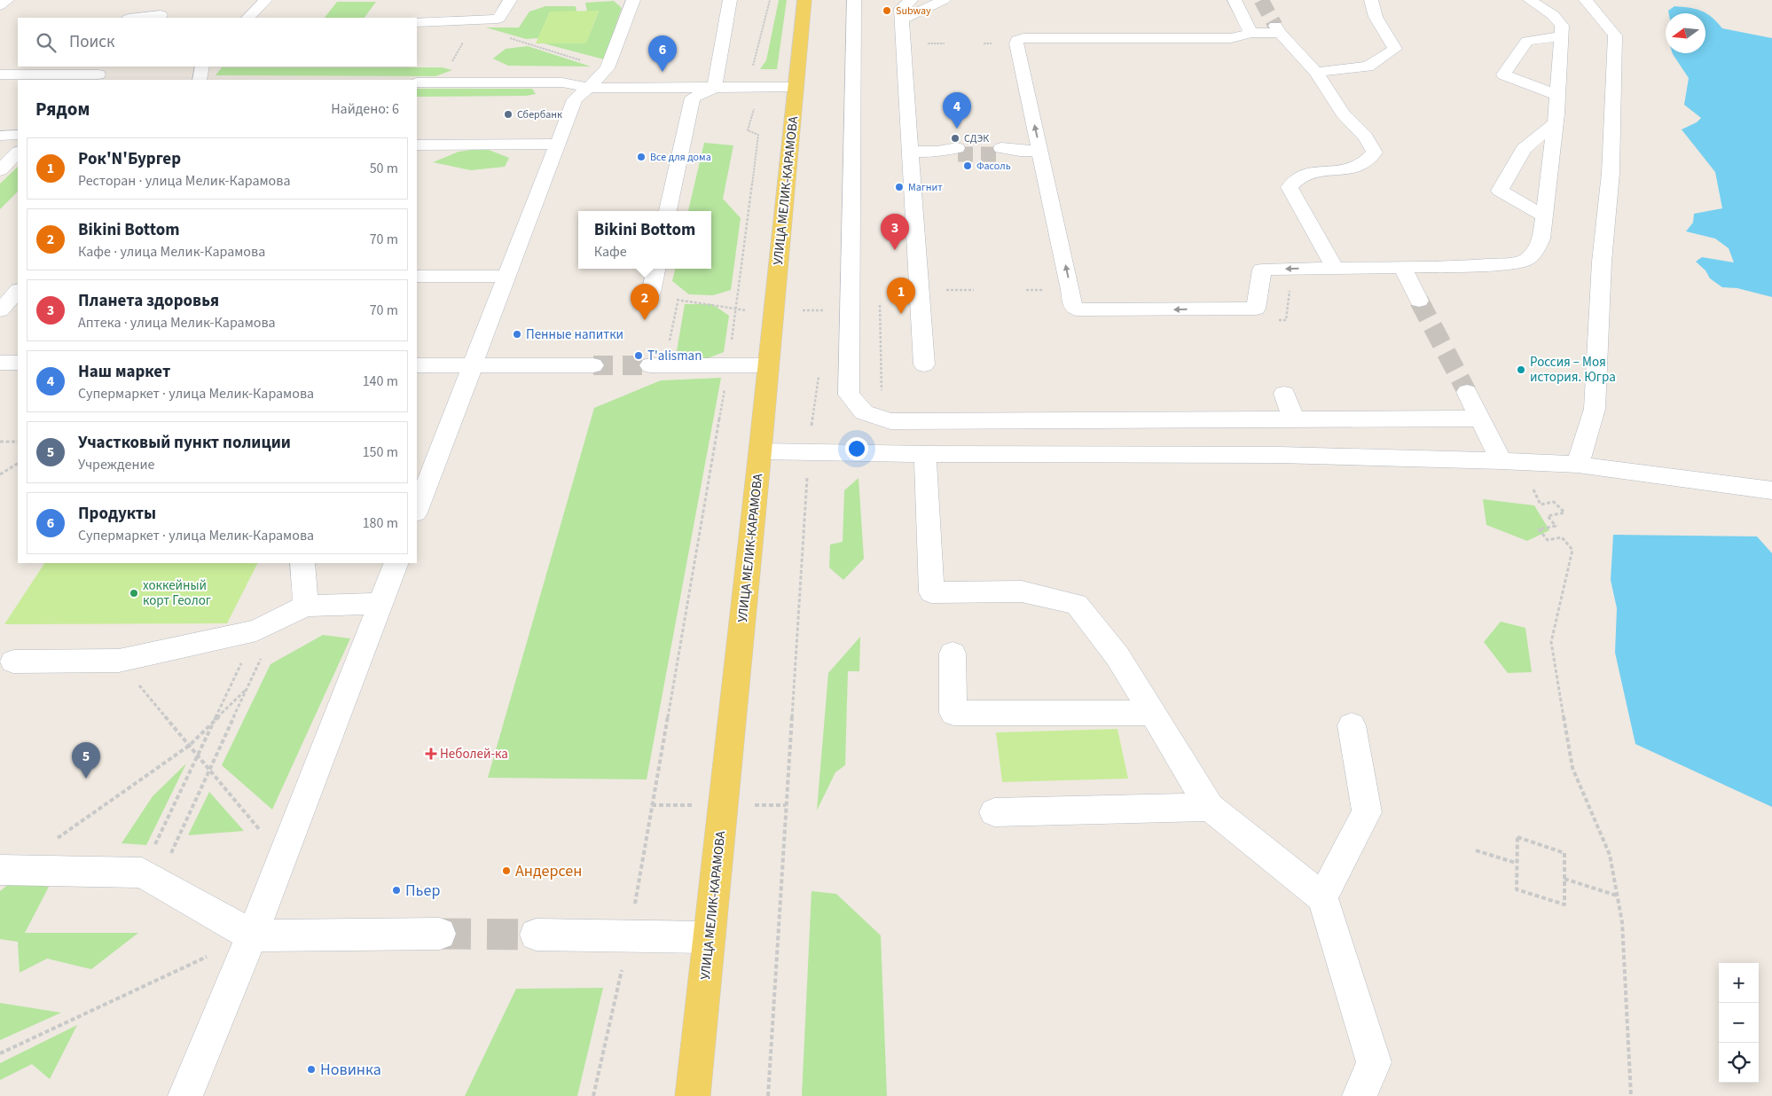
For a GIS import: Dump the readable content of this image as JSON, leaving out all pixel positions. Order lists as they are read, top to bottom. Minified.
{"streets":{"main road":["УЛИЦА МЕЛИК-КАРАМОВА"]},"places":{"other":["Subway","Сбербанк","СДЭК","Все для дома","Фасоль","Магнит","Пенные напитки","T'alisman","Россия – Моя история. Югра","хоккейный корт Геолог","Андерсен","Пьер","Новинка"],"health":["Неболей-ка"]},"north":"left","page":{"search":"Поиск","pins":["6","4","3","1","2","5"],"heading":["Рядом","Найдено: 6"],"list":[{"mark":"1","name":"Рок'N'Бургер","note":"Ресторан · улица Мелик-Карамова","value":"50 m"},{"mark":"2","name":"Bikini Bottom","note":"Кафе · улица Мелик-Карамова","value":"70 m"},{"mark":"3","name":"Планета здоровья","note":"Аптека · улица Мелик-Карамова","value":"70 m"},{"mark":"4","name":"Наш маркет","note":"Супермаркет · улица Мелик-Карамова","value":"140 m"},{"mark":"5","name":"Участковый пункт полиции","note":"Учреждение","value":"150 m"},{"mark":"6","name":"Продукты","note":"Супермаркет · улица Мелик-Карамова","value":"180 m"}],"popup":["Bikini Bottom","Кафе"],"map_buttons":["+","−"]}}
